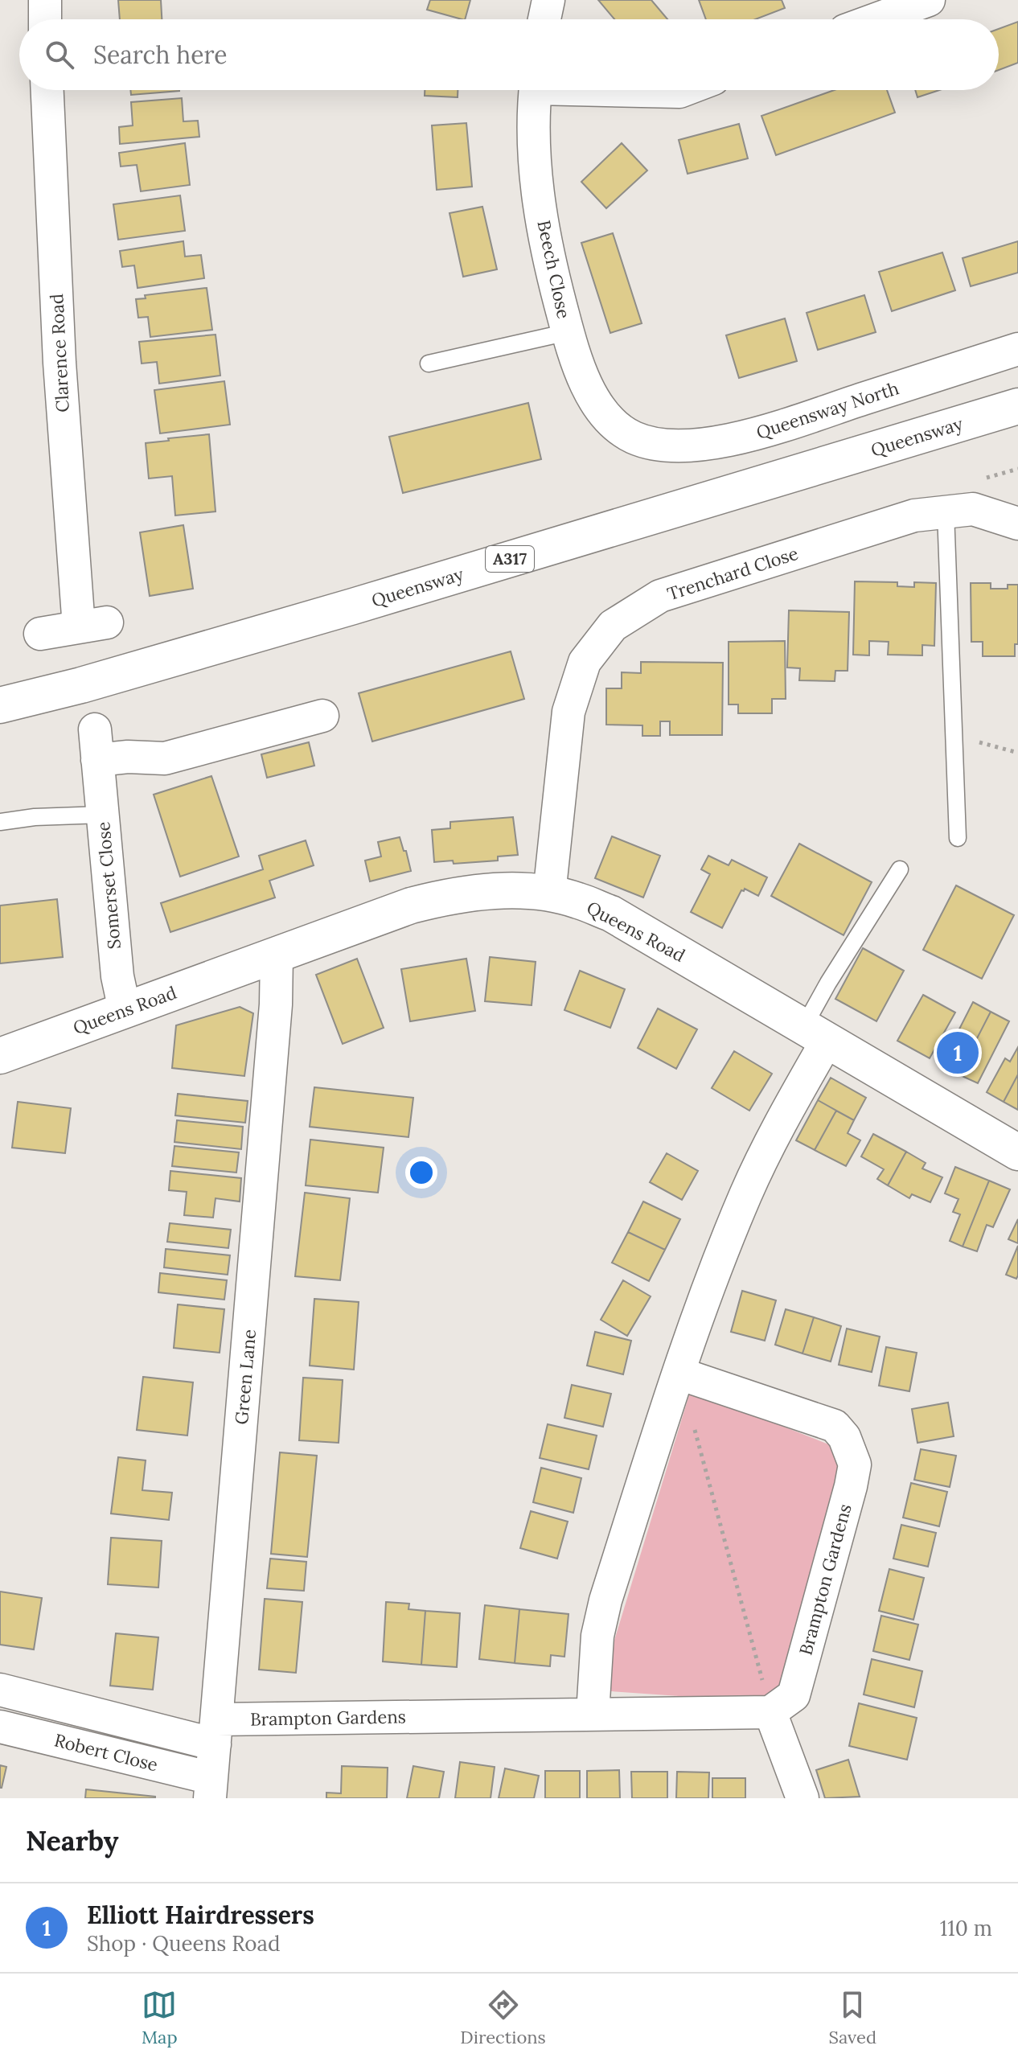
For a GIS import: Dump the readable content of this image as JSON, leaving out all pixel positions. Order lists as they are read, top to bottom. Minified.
{"streets":{"street":["Beech Close","Clarence Road","Queensway North","Queensway","A317","Trenchard Close","Somerset Close","Queens Road","Green Lane","Brampton Gardens","Robert Close"]},"crossings":[["Beech Close","Queensway North"],["Trenchard Close","Queens Road"],["Somerset Close","Queens Road"],["Queens Road","Green Lane"],["Green Lane","Brampton Gardens"],["Green Lane","Robert Close"]],"page":{"search":"Search here","pins":"1","heading":"Nearby","list":[{"mark":"1","name":"Elliott Hairdressers","note":"Shop · Queens Road","value":"110 m"}],"nav":["Map","Directions","Saved"]}}
